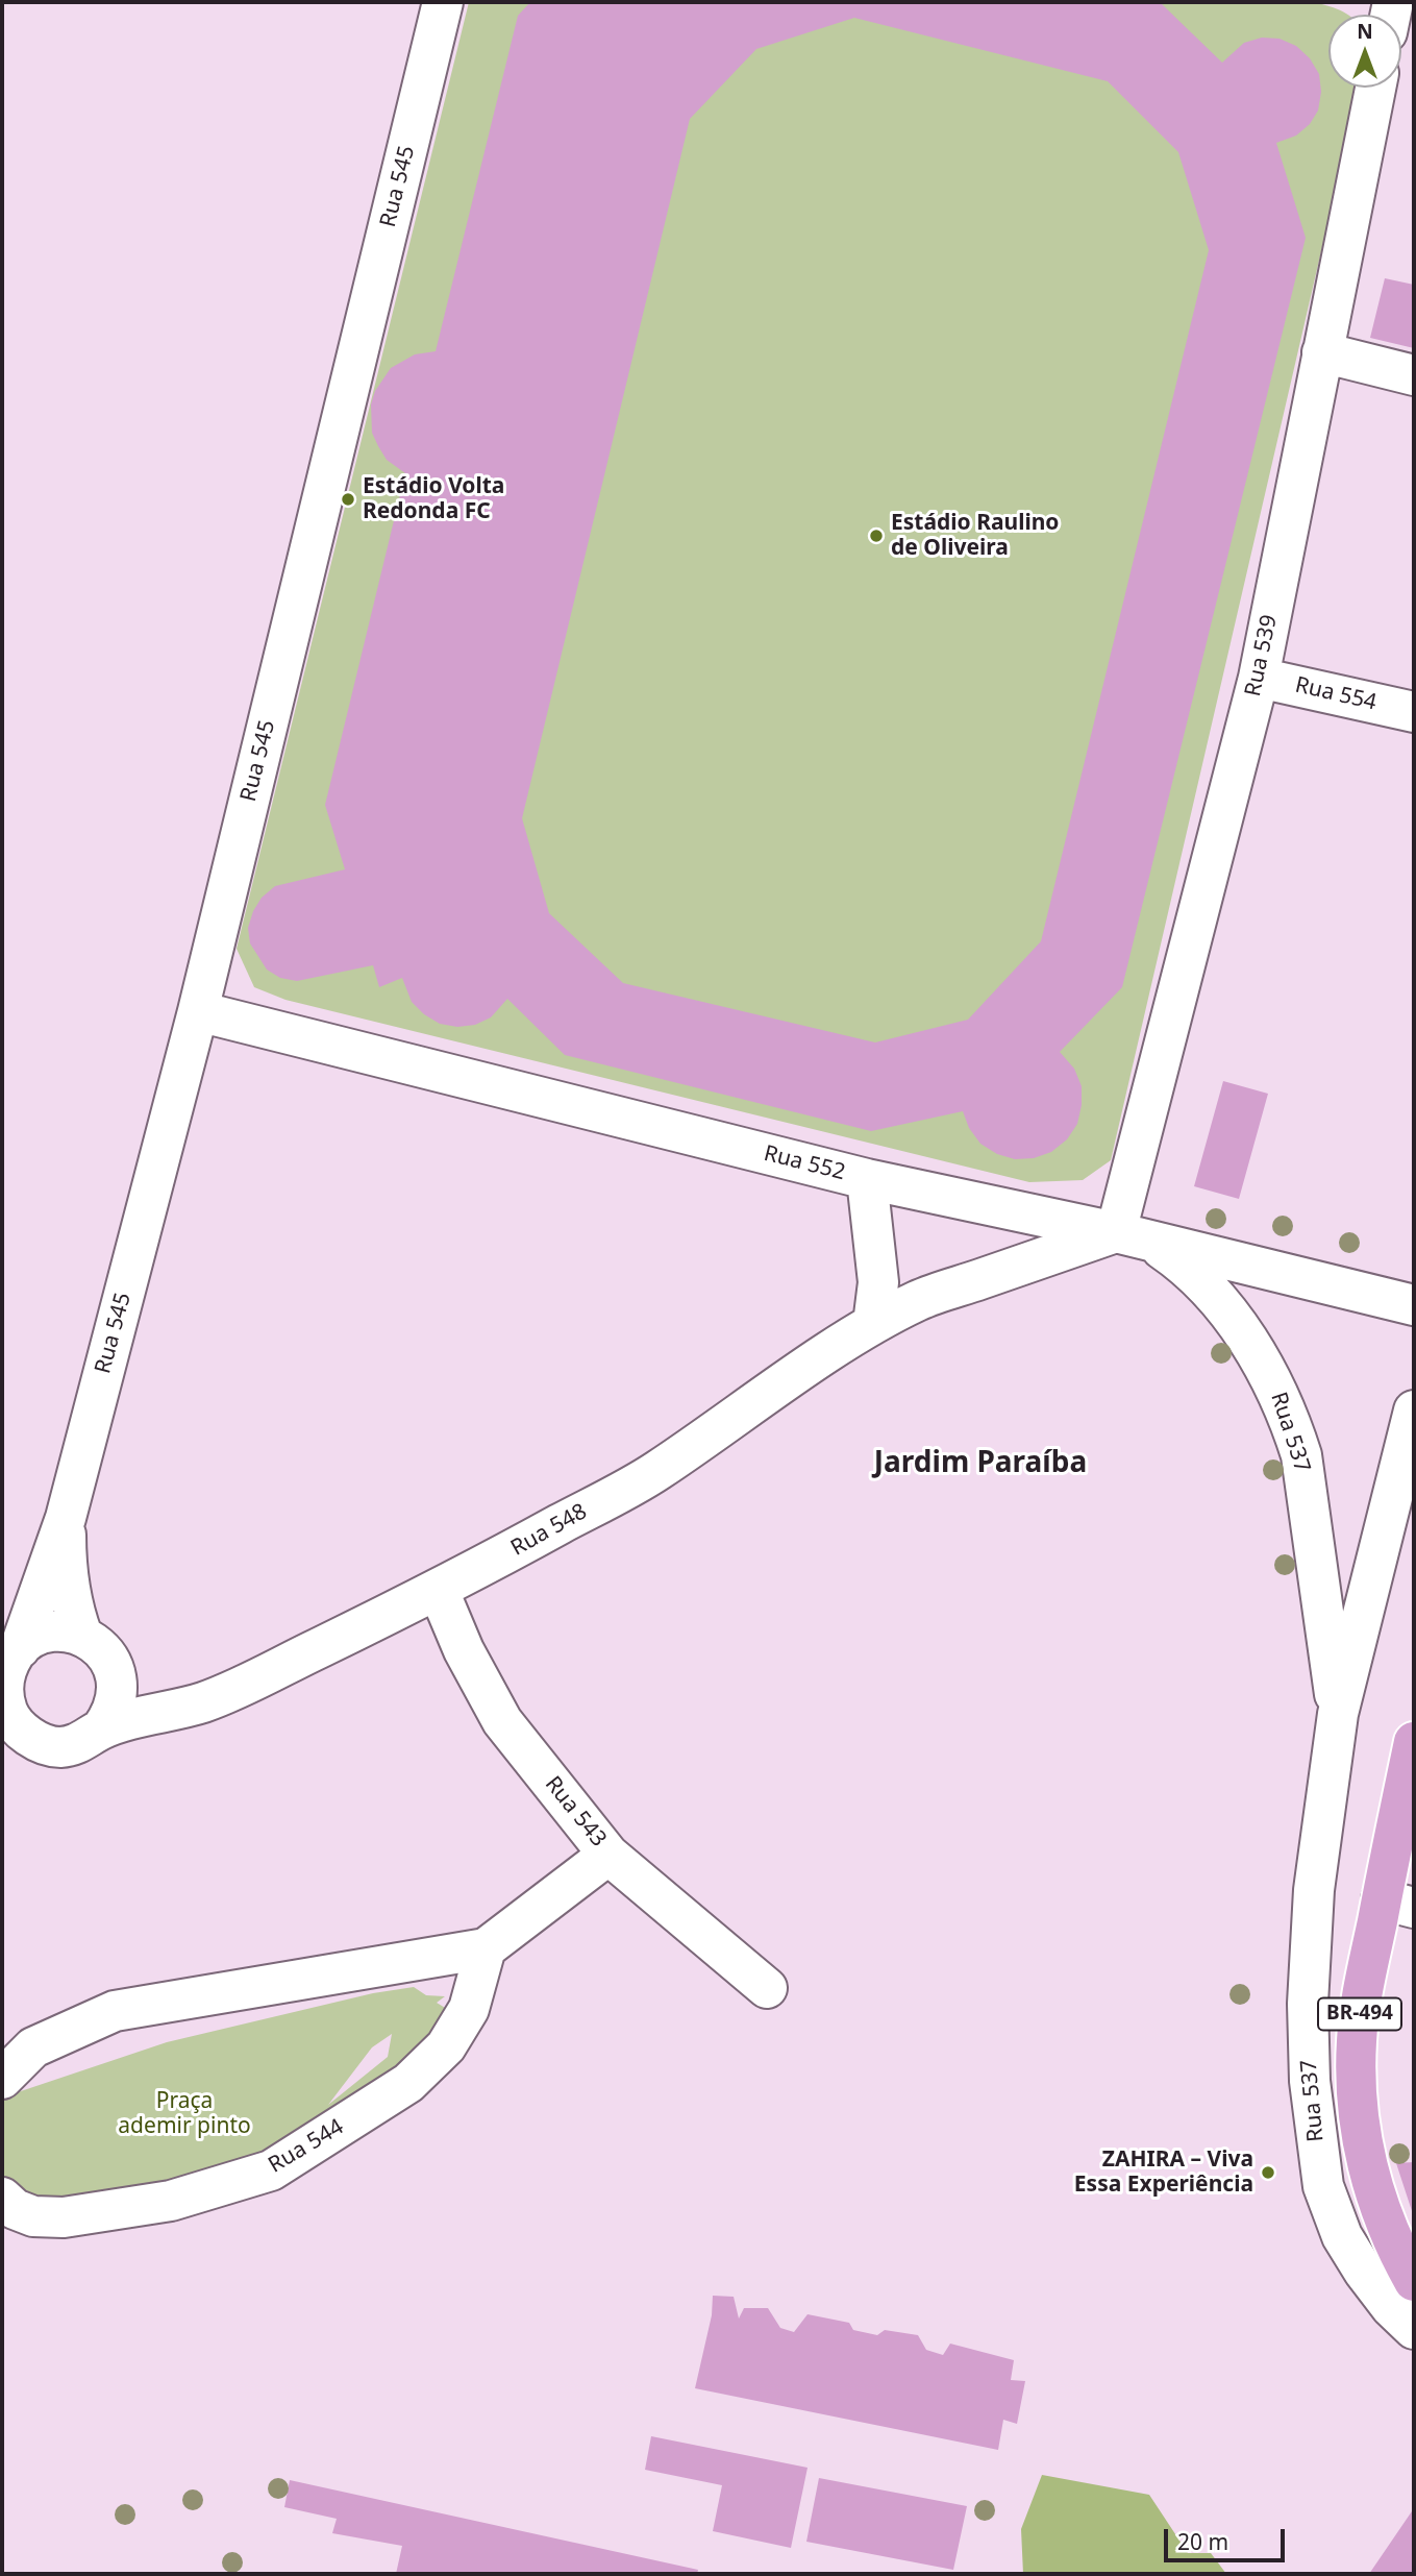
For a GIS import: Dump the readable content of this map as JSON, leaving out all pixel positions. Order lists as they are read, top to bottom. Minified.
{"streets":{"main road":["Rua 537","BR-494"],"street":["Rua 545","Rua 539","Rua 554","Rua 552","Rua 548","Rua 543","Rua 544"]},"crossings":[["Rua 545","Rua 552"],["Rua 545","Rua 548"],["Rua 539","Rua 554"],["Rua 539","Rua 552"],["Rua 539","Rua 537"],["Rua 539","Rua 548"],["Rua 552","Rua 537"],["Rua 552","Rua 548"],["Rua 537","Rua 548"],["Rua 548","Rua 543"]],"districts":["Jardim Paraíba"],"parks":["Praça ademir pinto"],"places":["Estádio Volta Redonda FC","Estádio Raulino de Oliveira","ZAHIRA – Viva Essa Experiência"],"scale_bar":"20 m","north":"top"}
